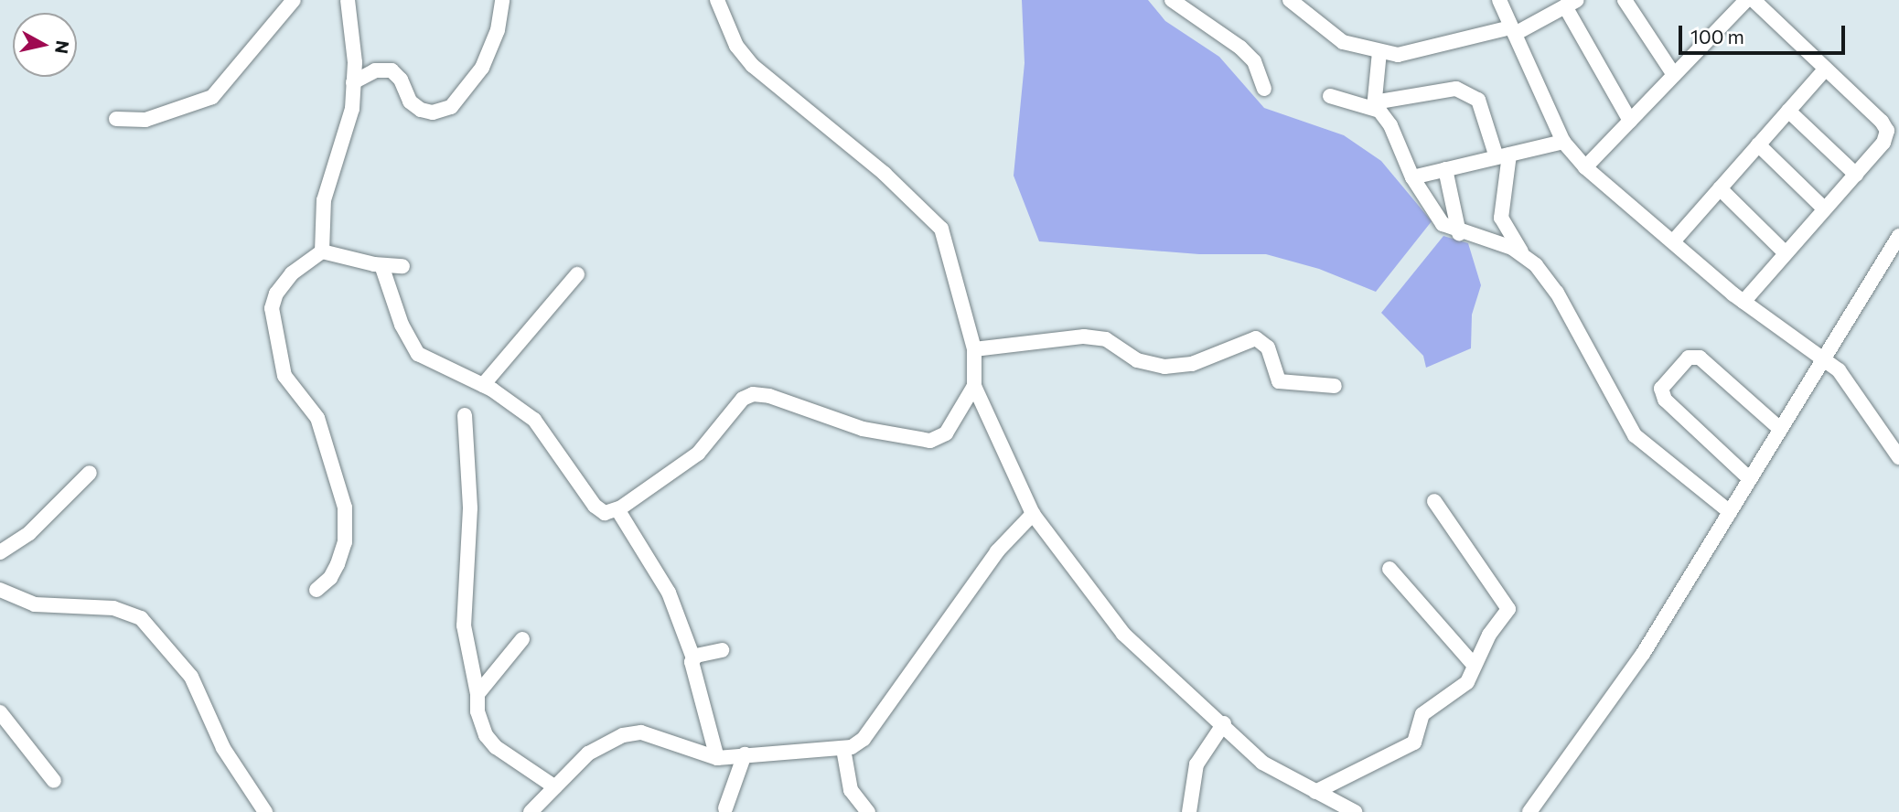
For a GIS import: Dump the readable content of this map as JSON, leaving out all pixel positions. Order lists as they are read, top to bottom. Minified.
{"scale_bar":"100 m","north":"right"}
